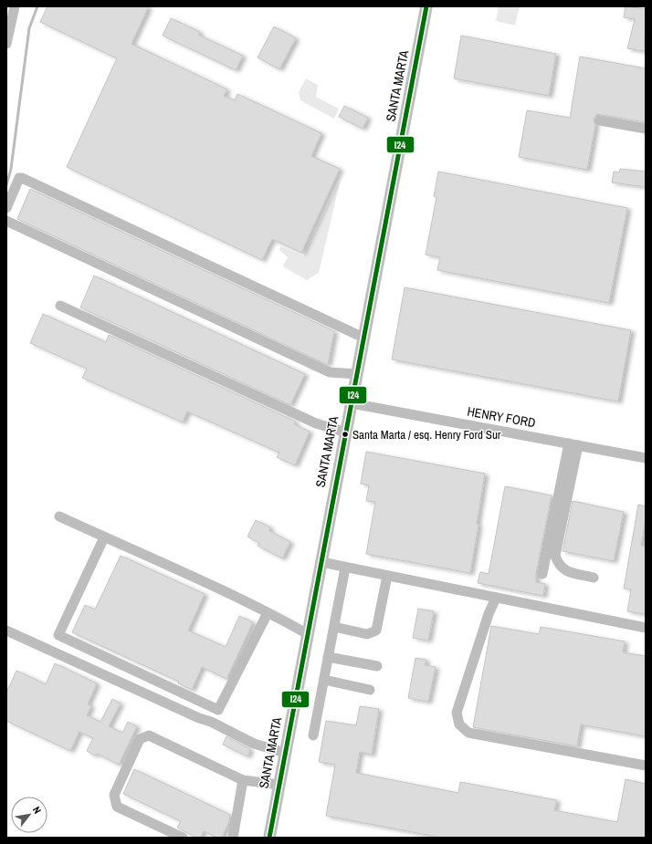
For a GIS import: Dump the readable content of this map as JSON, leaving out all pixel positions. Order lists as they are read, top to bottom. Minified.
{"streets":{"main road":["SANTA MARTA"],"street":["HENRY FORD"]},"crossings":[["SANTA MARTA","HENRY FORD"]],"places":["Santa Marta / esq. Henry Ford Sur"],"lines":["transit line I24"],"north":"top right"}
